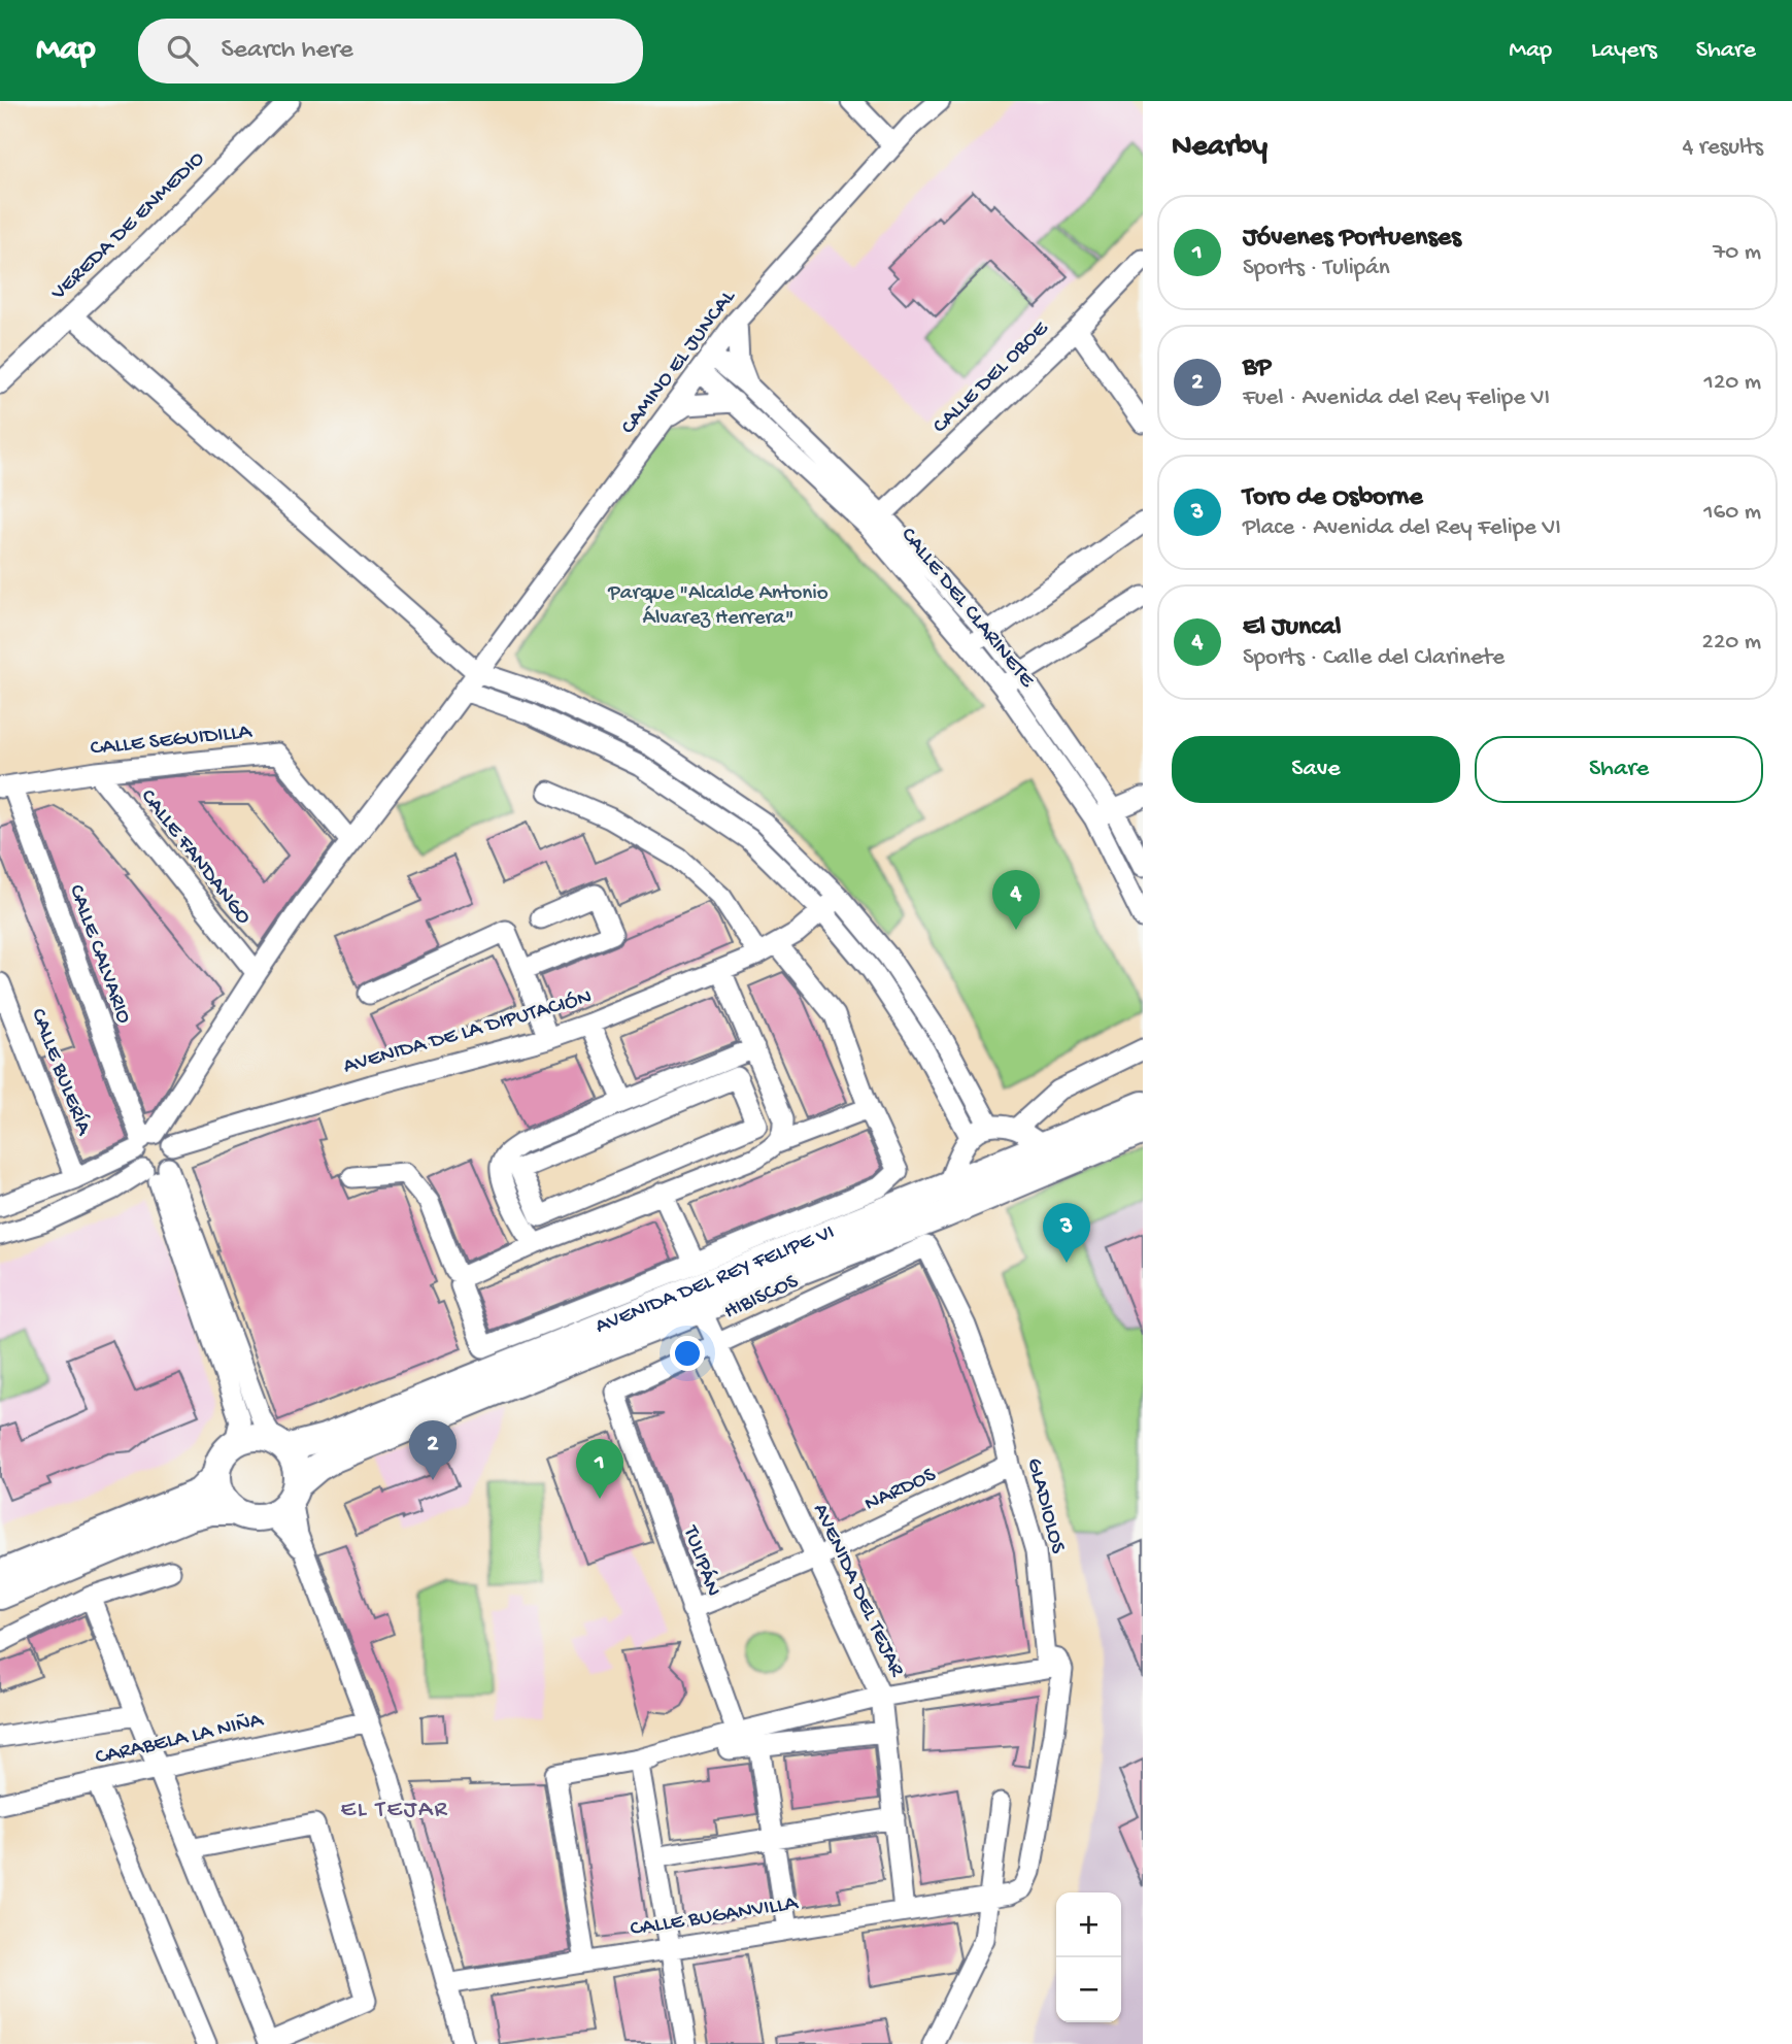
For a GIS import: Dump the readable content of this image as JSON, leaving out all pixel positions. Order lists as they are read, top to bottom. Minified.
{"streets":{"main road":["AVENIDA DEL REY FELIPE VI"],"street":["VEREDA DE ENMEDIO","CAMINO EL JUNCAL","CALLE DEL OBOE","CALLE DEL CLARINETE","CALLE SEGUIDILLA","CALLE FANDANGO","CALLE CALVARIO","AVENIDA DE LA DIPUTACIÓN","CALLE BULERÍA","HIBISCOS","NARDOS","GLADIOLOS","TULIPÁN","AVENIDA DEL TEJAR","CARABELA LA NIÑA","CALLE BUGANVILLA"]},"crossings":[["CAMINO EL JUNCAL","CALLE DEL CLARINETE"],["CAMINO EL JUNCAL","CALLE SEGUIDILLA"],["CAMINO EL JUNCAL","CALLE FANDANGO"],["CAMINO EL JUNCAL","CALLE CALVARIO"],["CAMINO EL JUNCAL","AVENIDA DE LA DIPUTACIÓN"],["CALLE DEL OBOE","CALLE DEL CLARINETE"],["CALLE SEGUIDILLA","CALLE FANDANGO"],["CALLE SEGUIDILLA","CALLE CALVARIO"],["CALLE CALVARIO","AVENIDA DE LA DIPUTACIÓN"],["AVENIDA DEL REY FELIPE VI","AVENIDA DEL TEJAR"],["HIBISCOS","GLADIOLOS"],["HIBISCOS","TULIPÁN"],["HIBISCOS","AVENIDA DEL TEJAR"],["NARDOS","GLADIOLOS"],["NARDOS","TULIPÁN"],["NARDOS","AVENIDA DEL TEJAR"],["GLADIOLOS","CALLE BUGANVILLA"],["TULIPÁN","CALLE BUGANVILLA"],["AVENIDA DEL TEJAR","CALLE BUGANVILLA"]],"districts":["EL TEJAR"],"parks":["Parque \"Alcalde Antonio Álvarez Herrera\""],"page":{"header":"Map","search":"Search here","nav":["Map","Layers","Share"],"heading":["Nearby","4 results"],"list":[{"mark":"1","name":"Jóvenes Portuenses","note":"Sports · Tulipán","value":"70 m"},{"mark":"2","name":"BP","note":"Fuel · Avenida del Rey Felipe VI","value":"120 m"},{"mark":"3","name":"Toro de Osborne","note":"Place · Avenida del Rey Felipe VI","value":"160 m"},{"mark":"4","name":"El Juncal","note":"Sports · Calle del Clarinete","value":"220 m"}],"buttons":["Save","Share"],"pins":["4","3","2","1"],"map_buttons":["+","−"]}}
